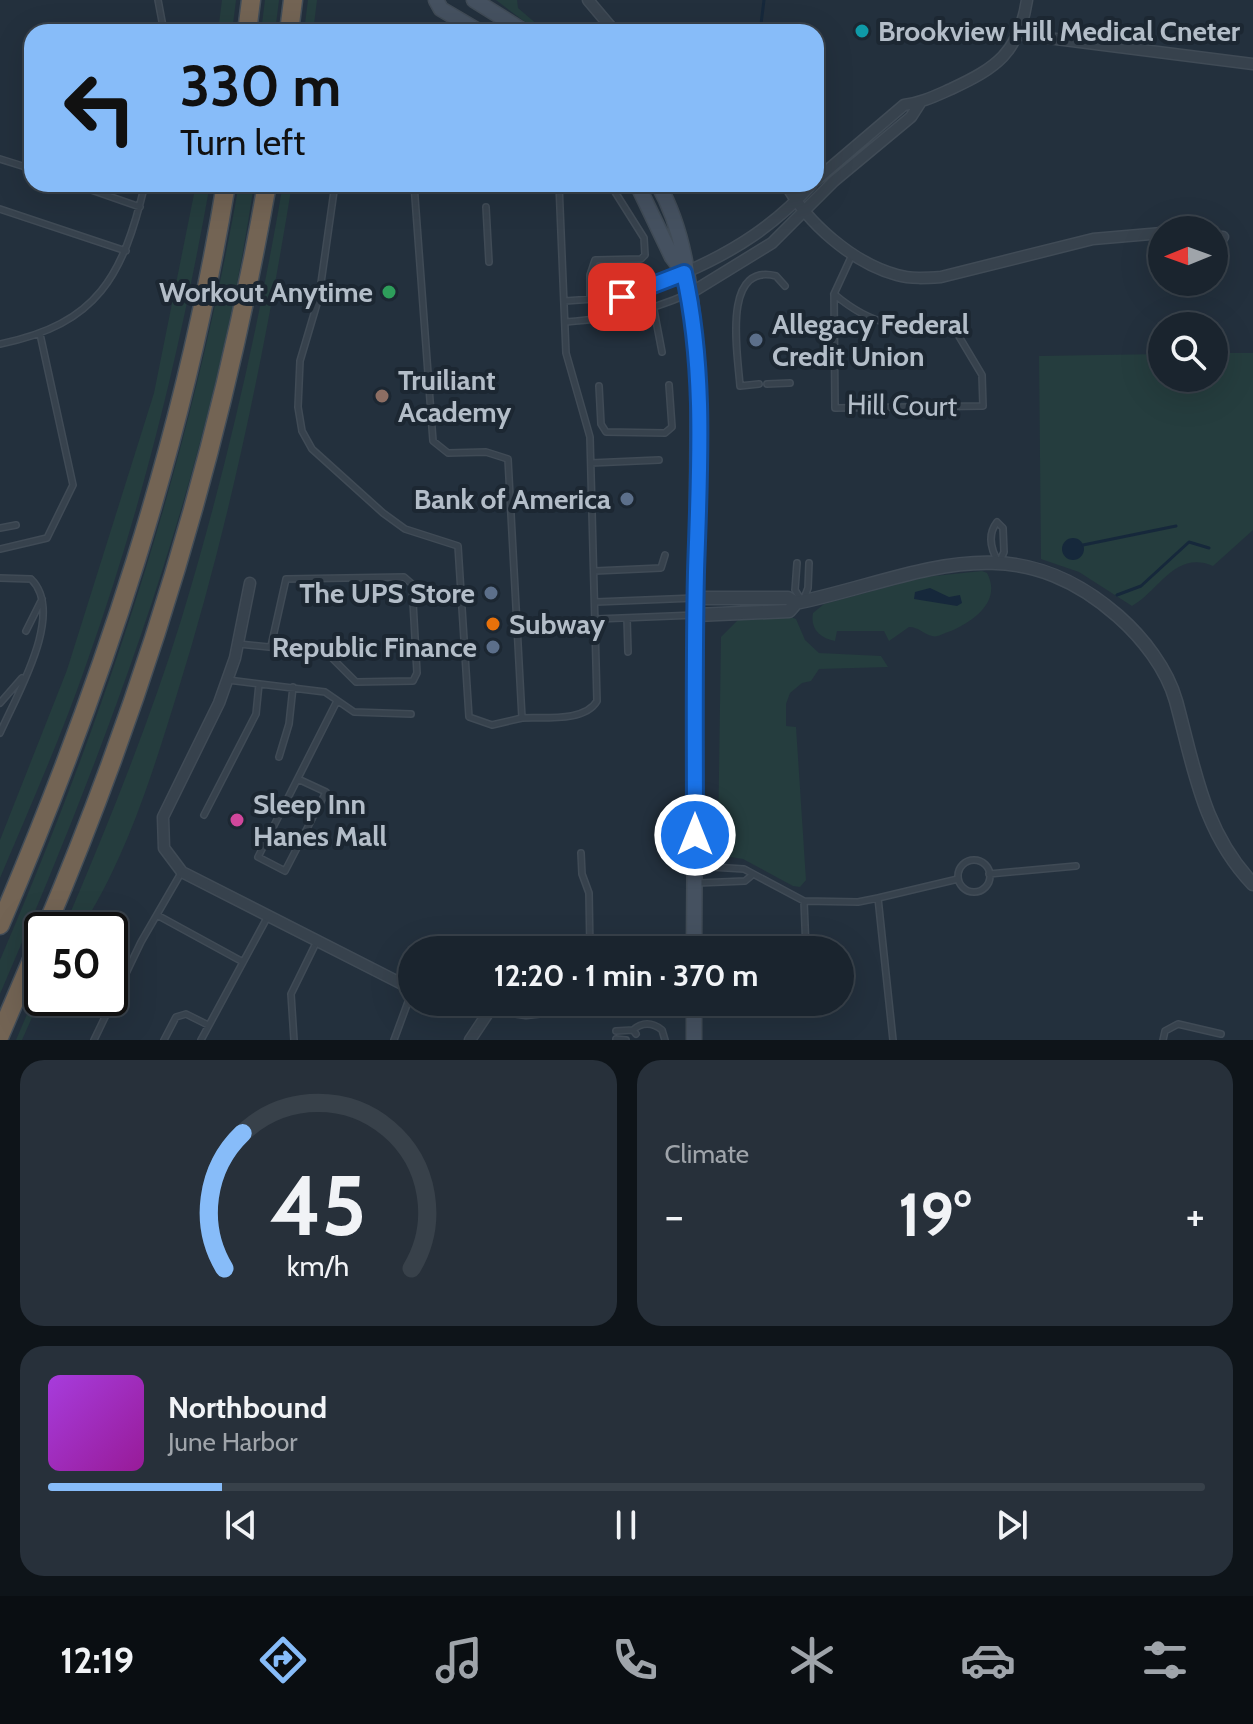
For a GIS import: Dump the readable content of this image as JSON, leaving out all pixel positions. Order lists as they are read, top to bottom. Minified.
{"streets":{"lane":["Hill Court"]},"places":["Brookview Hill Medical Cneter","Workout Anytime","Allegacy Federal Credit Union","Truiliant Academy","Bank of America","The UPS Store","Subway","Republic Finance","Sleep Inn Hanes Mall"],"north":"left","page":{"turn":["330 m","Turn left"],"limit":"50","trip":"12:20 · 1 min · 370 m","tile":"Climate","heat":["−","19°","+"],"song":["Northbound","June Harbor"],"tabs":"12:19","gauge":["45","km/h"]}}
